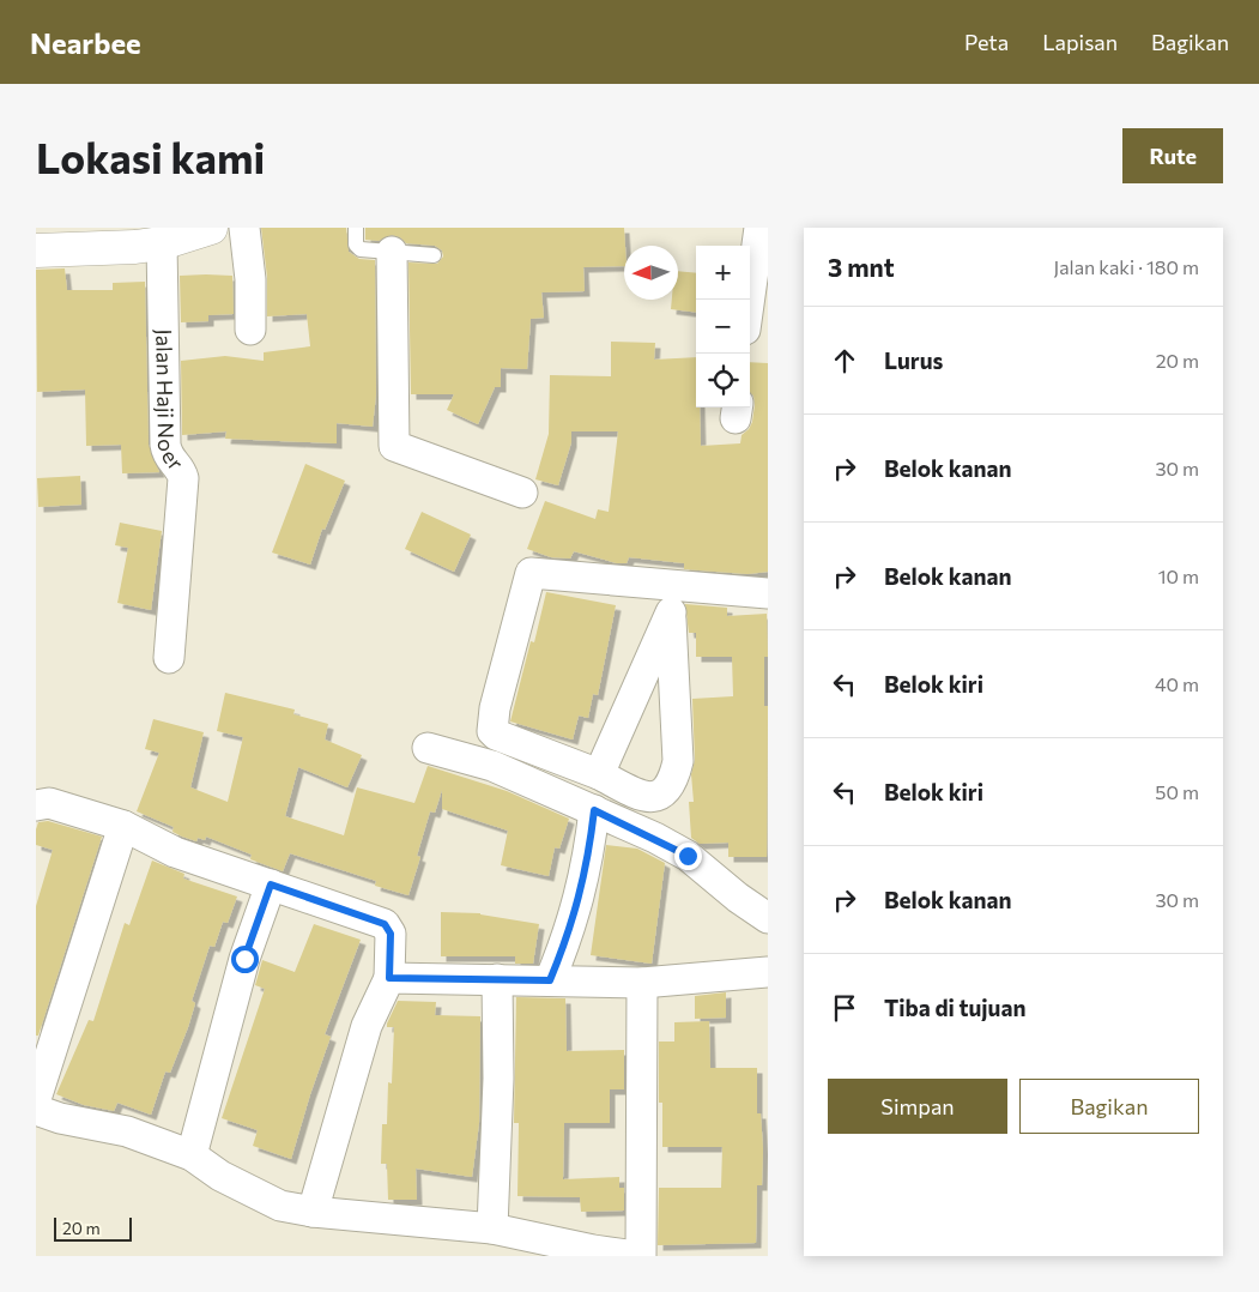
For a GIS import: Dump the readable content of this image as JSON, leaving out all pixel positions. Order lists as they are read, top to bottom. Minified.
{"streets":{"street":["Jalan Haji Noer"]},"scale_bar":"20 m","north":"left","page":{"header":"Nearbee","nav":["Peta","Lapisan","Bagikan"],"buttons":["Rute",["Simpan","Bagikan"]],"title":"Lokasi kami","heading":["3 mnt","Jalan kaki · 180 m"],"map_buttons":["+","−"],"list":[["Lurus","20 m"],["Belok kanan","30 m"],["Belok kanan","10 m"],["Belok kiri","40 m"],["Belok kiri","50 m"],["Belok kanan","30 m"],"Tiba di tujuan"],"scale":"20 m"}}
